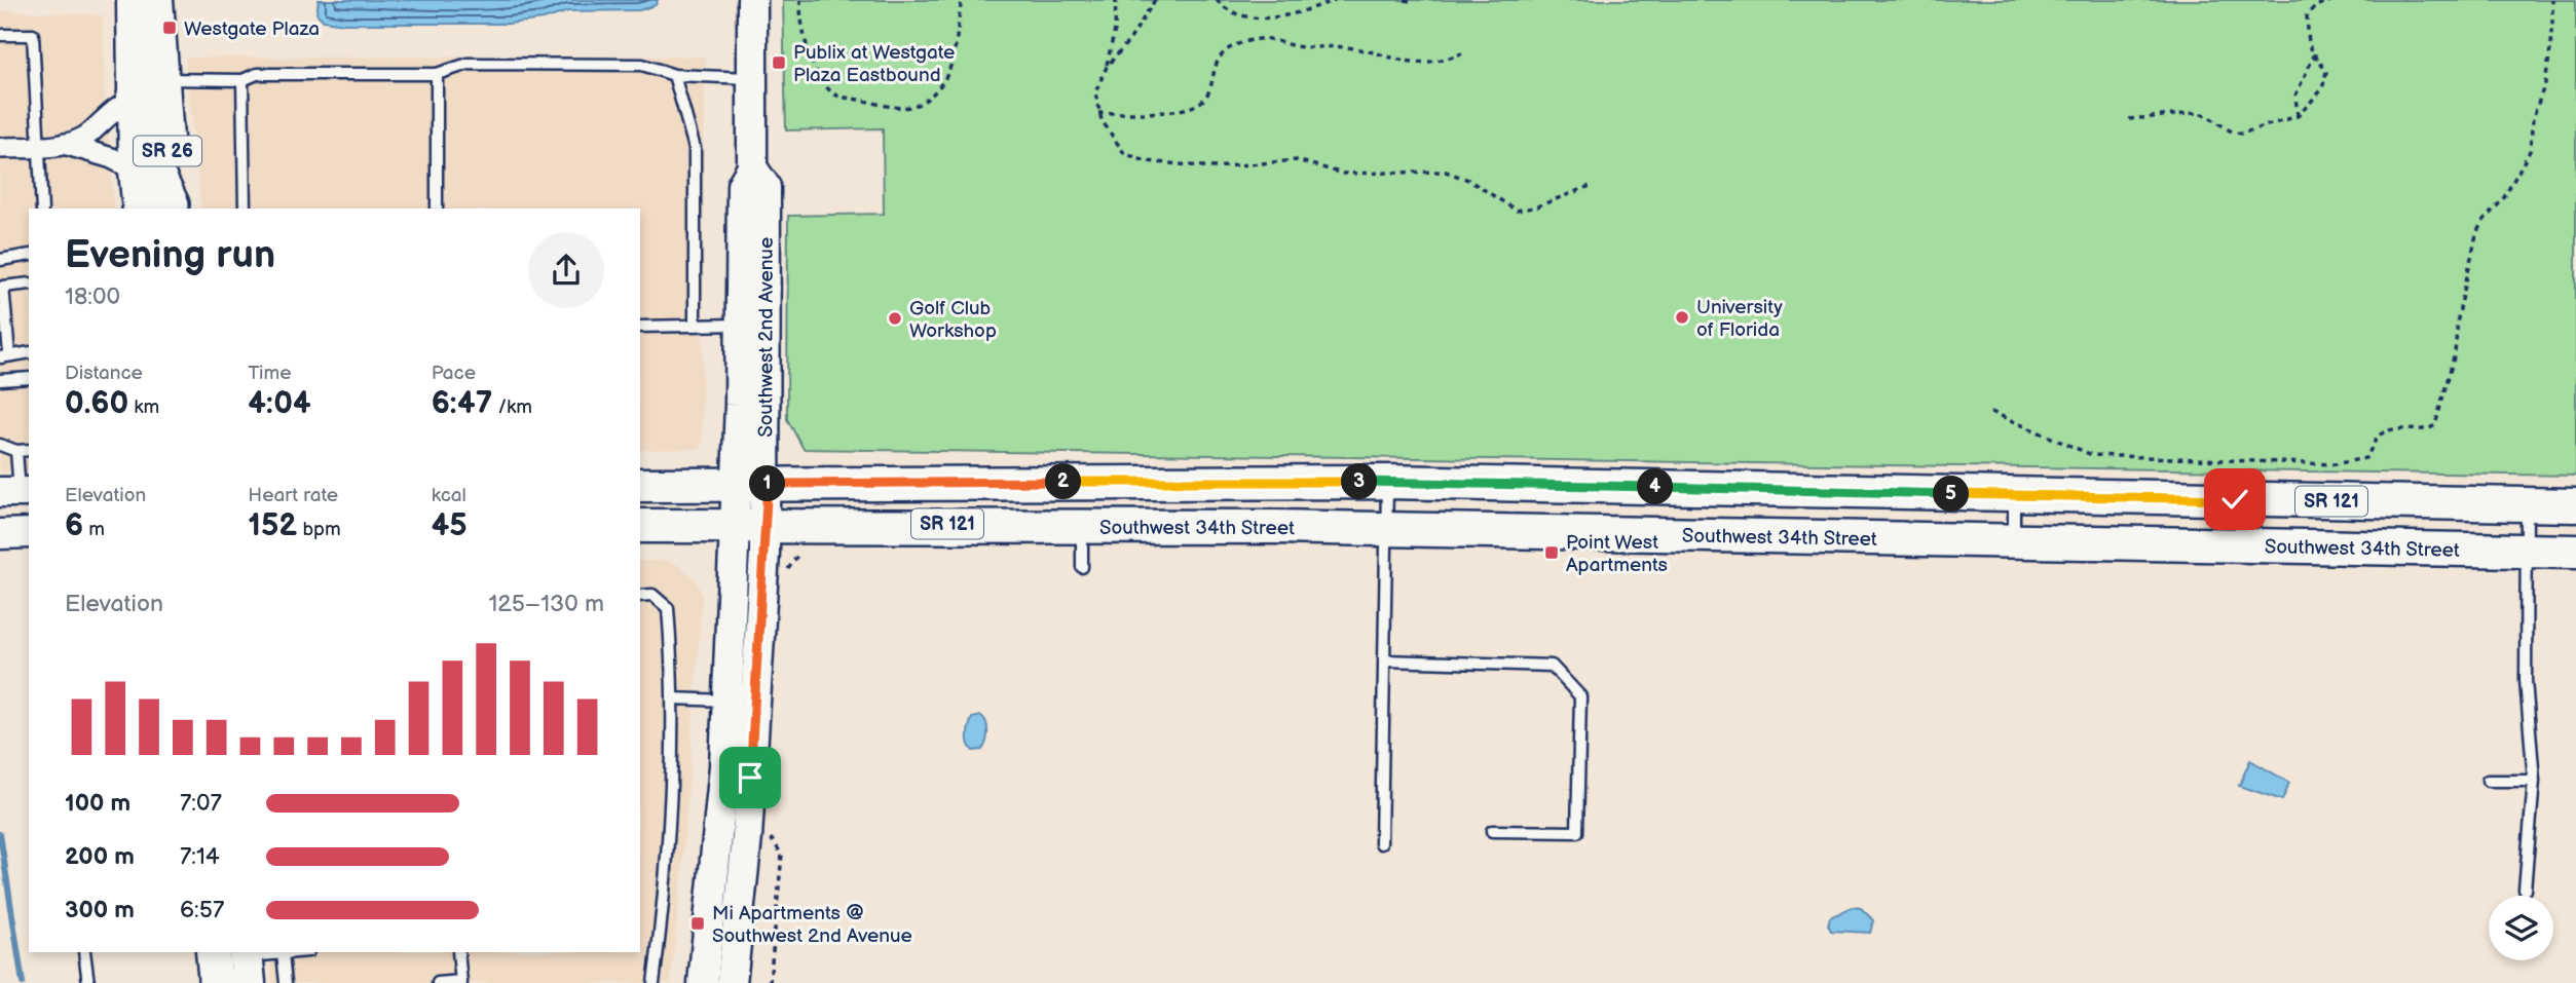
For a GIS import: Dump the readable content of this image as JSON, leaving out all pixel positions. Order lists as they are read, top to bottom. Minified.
{"streets":{"main road":["SR 26","Southwest 2nd Avenue","SR 121","Southwest 34th Street"]},"crossings":[["Southwest 2nd Avenue","SR 121"],["Southwest 2nd Avenue","Southwest 34th Street"]],"places":{"transit":["Westgate Plaza","Publix at Westgate Plaza Eastbound","Point West Apartments","Mi Apartments @ Southwest 2nd Avenue"],"other":["University of Florida","Golf Club Workshop"]},"page":{"heading":["Evening run","18:00"],"stats":[["Distance","0.60 km"],["Time","4:04"],["Pace","6:47 /km"],["Elevation","6 m"],["Heart rate","152 bpm"],["kcal","45"]],"pins":["2","3","1","4","5"],"chart":["Elevation","125–130 m"],"list":[{"name":"100 m","note":"7:07"},{"name":"200 m","note":"7:14"},{"name":"300 m","note":"6:57"}]}}
